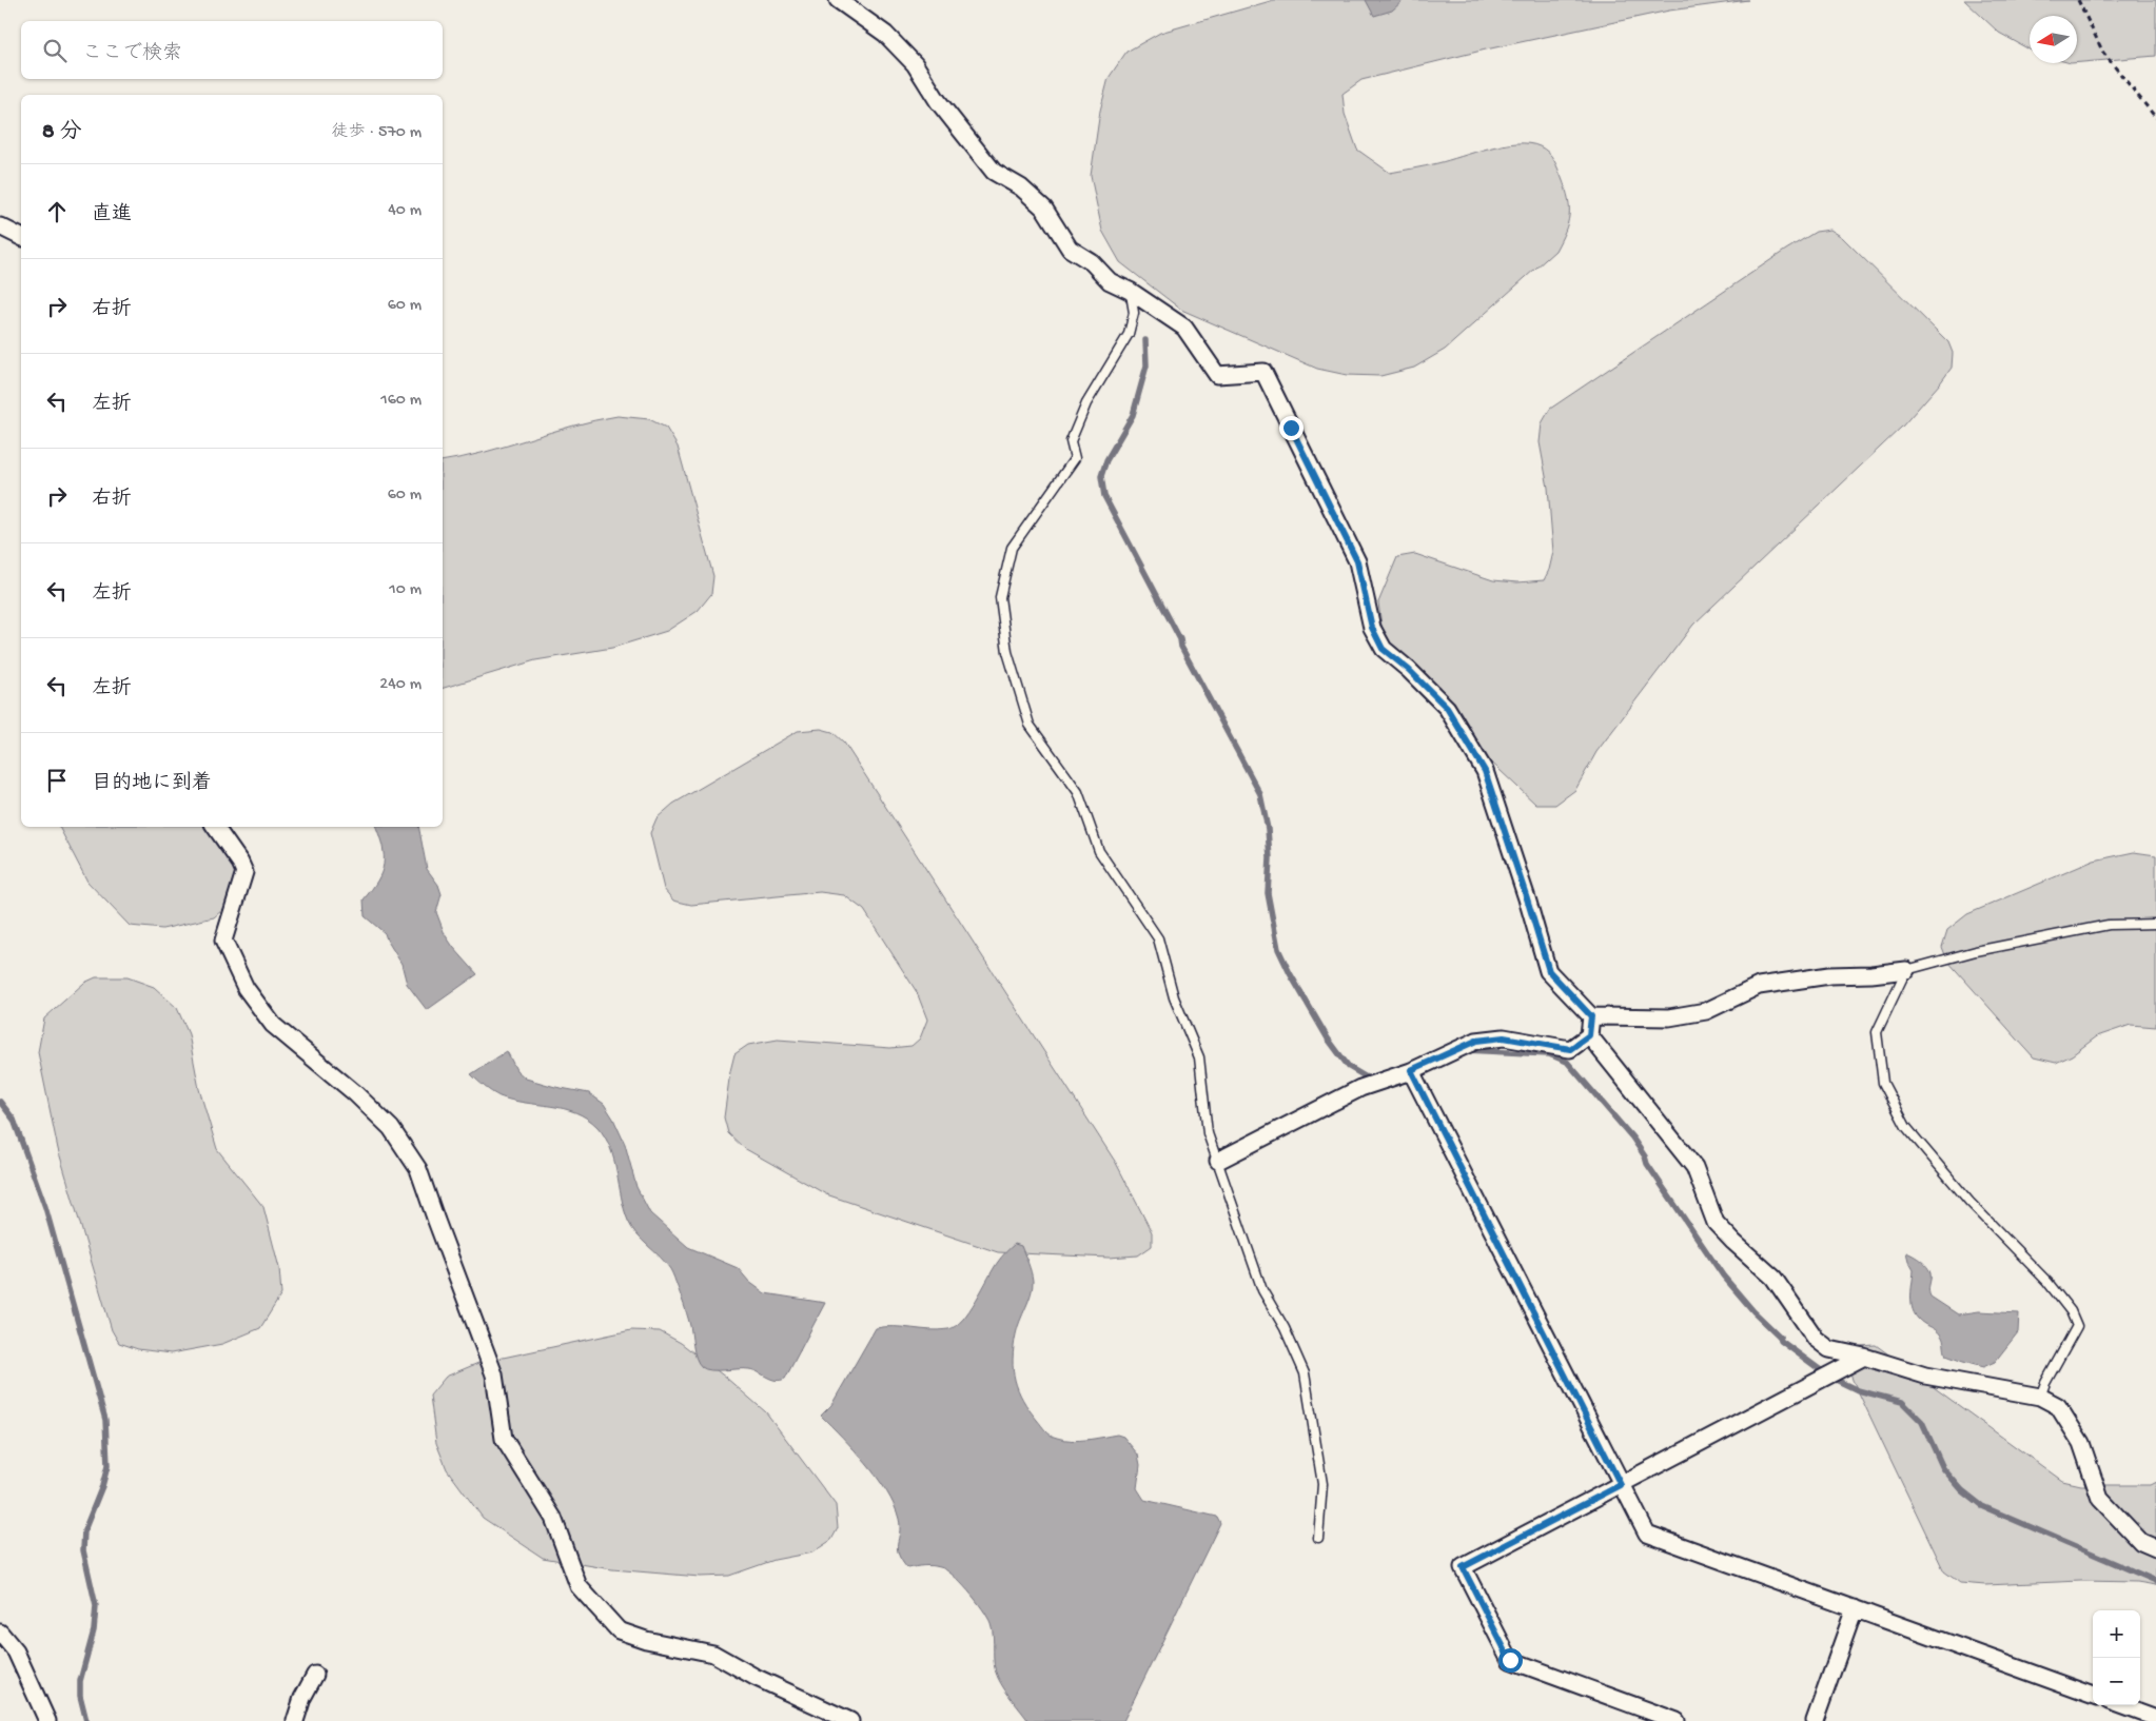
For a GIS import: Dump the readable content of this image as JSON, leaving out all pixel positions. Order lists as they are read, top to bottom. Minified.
{"north":"left","page":{"search":"ここで検索","heading":["8 分","徒歩 · 570 m"],"list":[["直進","40 m"],["右折","60 m"],["左折","160 m"],["右折","60 m"],["左折","10 m"],["左折","240 m"],"目的地に到着"],"map_buttons":["+","−"]}}
